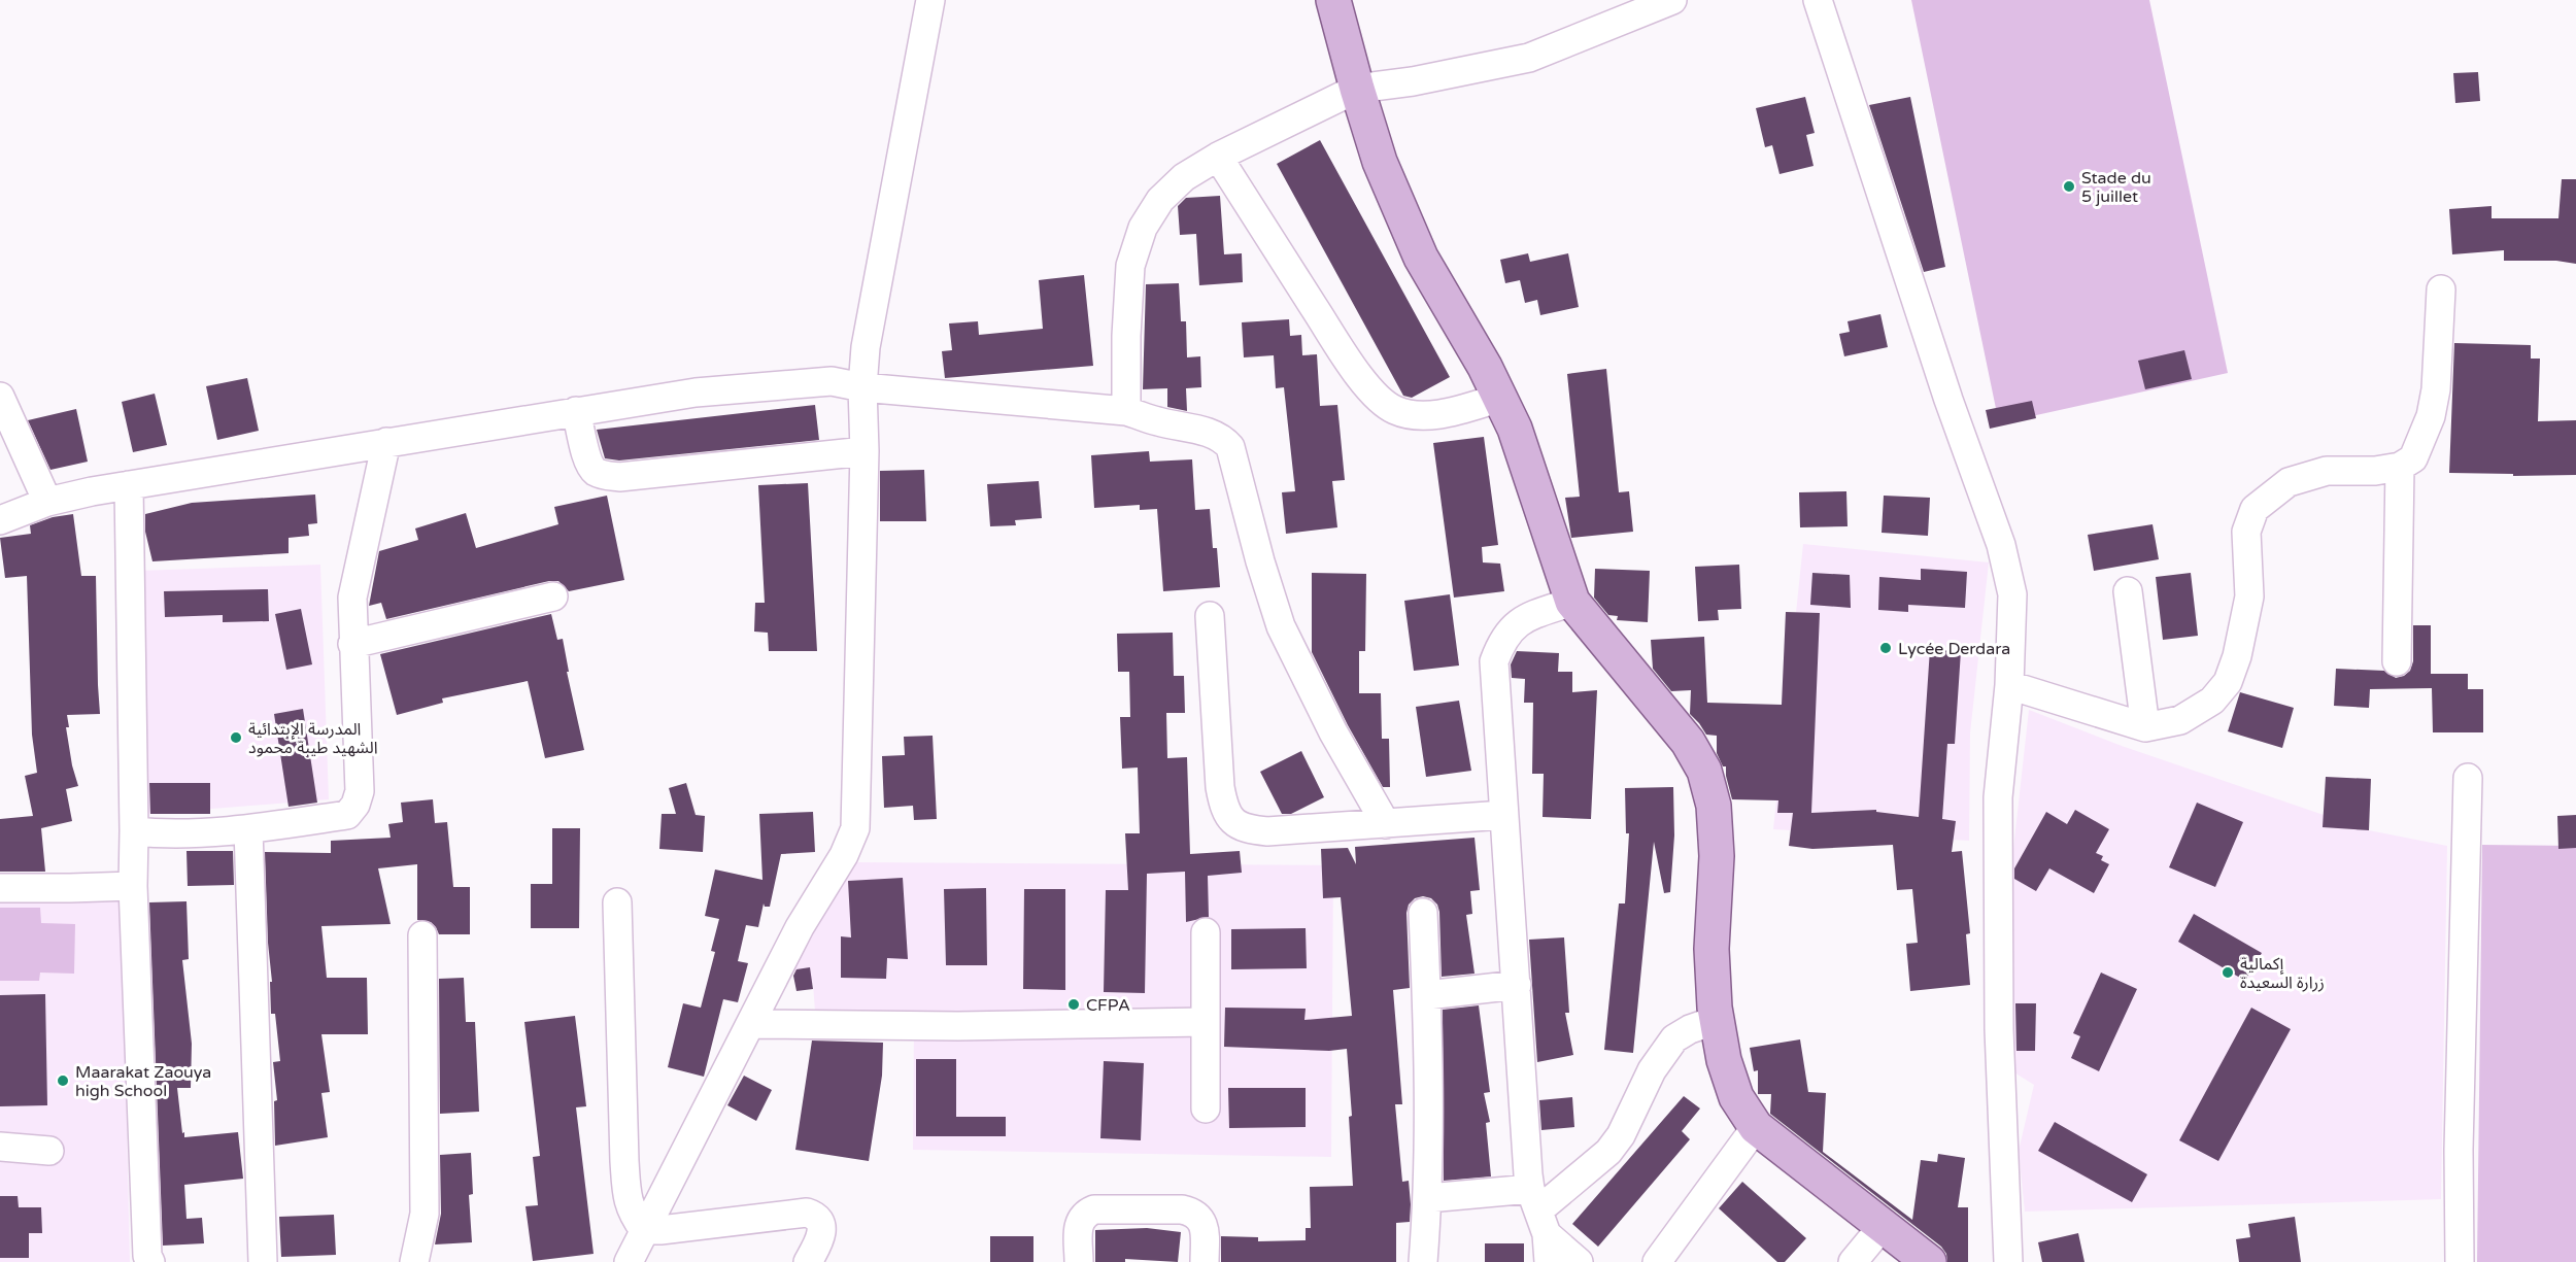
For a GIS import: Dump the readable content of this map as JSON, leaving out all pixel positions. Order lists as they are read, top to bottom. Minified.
{"places":["Stade du 5 juillet","Lycée Derdara","المدرسة الإبتدائية الشهيد طيبة محمود","إكمالية زرارة السعيدة","CFPA","Maarakat Zaouya high School"]}
